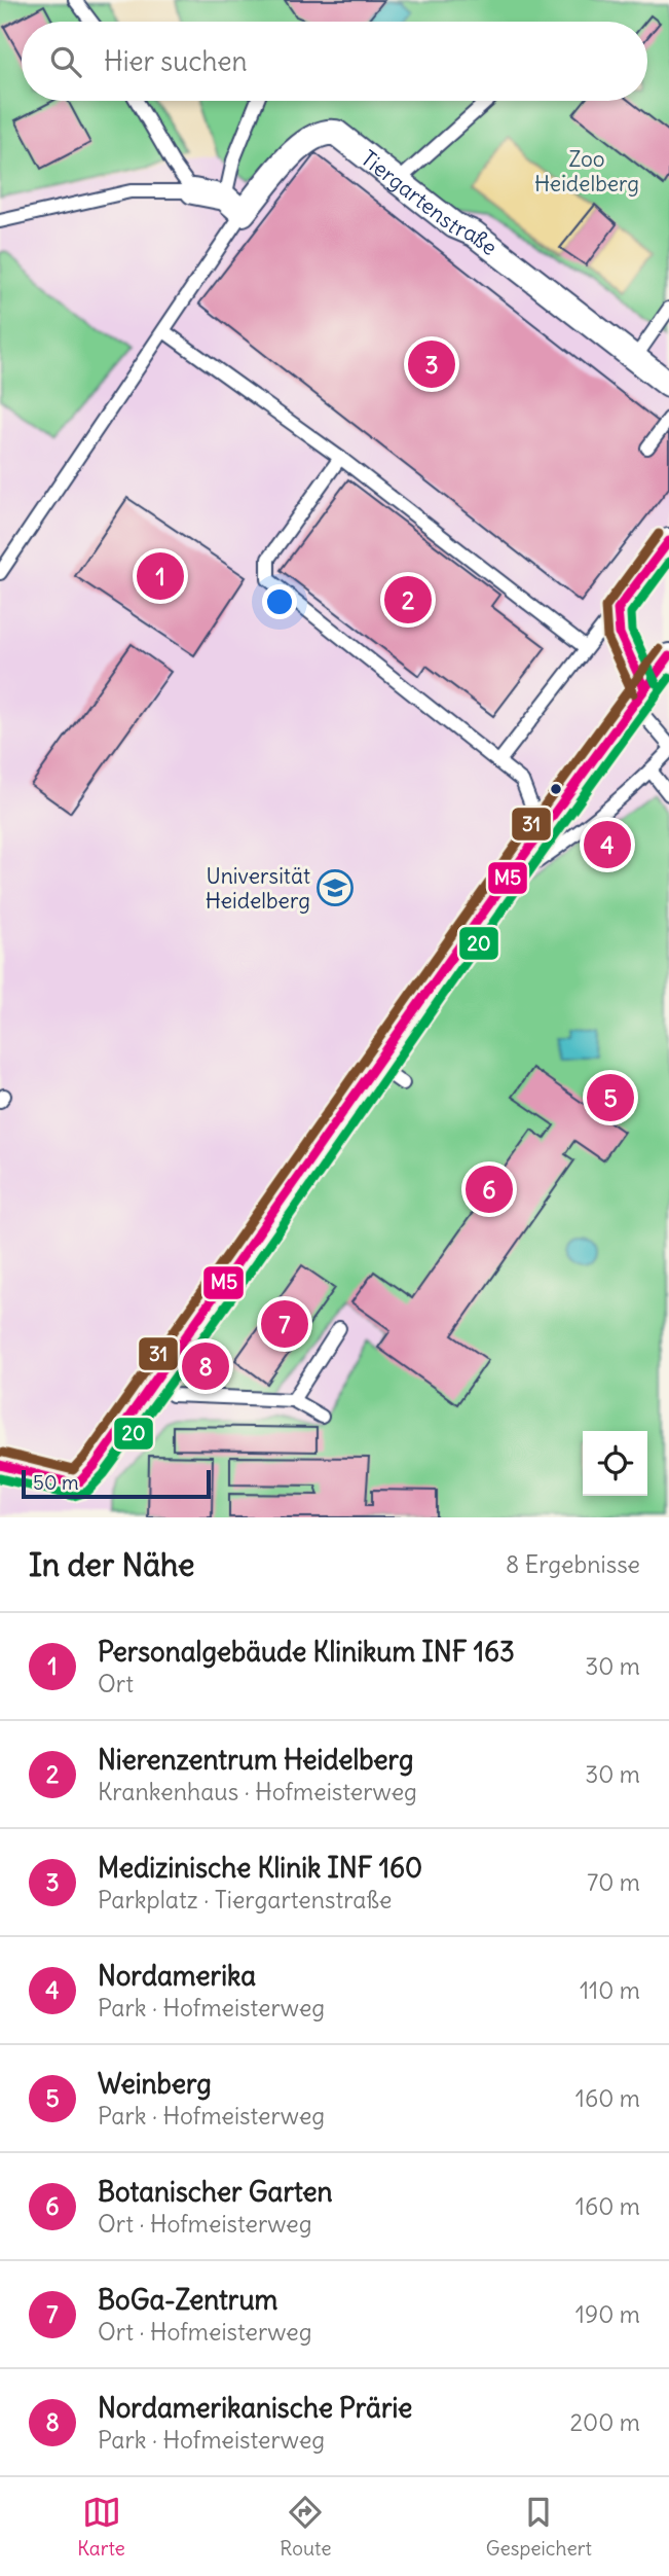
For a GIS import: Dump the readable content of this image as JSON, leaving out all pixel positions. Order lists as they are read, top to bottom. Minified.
{"streets":{"street":["Tiergartenstraße"]},"parks":["Zoo Heidelberg"],"places":{"school or university":["Universität Heidelberg"]},"lines":["transit line 31","transit line M5","transit line 20"],"scale_bar":"50 m","page":{"search":"Hier suchen","pins":["3","1","2","4","5","6","7","8"],"scale":"50 m","heading":["In der Nähe","8 Ergebnisse"],"list":[{"mark":"1","name":"Personalgebäude Klinikum INF 163","note":"Ort","value":"30 m"},{"mark":"2","name":"Nierenzentrum Heidelberg","note":"Krankenhaus · Hofmeisterweg","value":"30 m"},{"mark":"3","name":"Medizinische Klinik INF 160","note":"Parkplatz · Tiergartenstraße","value":"70 m"},{"mark":"4","name":"Nordamerika","note":"Park · Hofmeisterweg","value":"110 m"},{"mark":"5","name":"Weinberg","note":"Park · Hofmeisterweg","value":"160 m"},{"mark":"6","name":"Botanischer Garten","note":"Ort · Hofmeisterweg","value":"160 m"},{"mark":"7","name":"BoGa-Zentrum","note":"Ort · Hofmeisterweg","value":"190 m"},{"mark":"8","name":"Nordamerikanische Prärie","note":"Park · Hofmeisterweg","value":"200 m"}],"nav":["Karte","Route","Gespeichert"]}}
